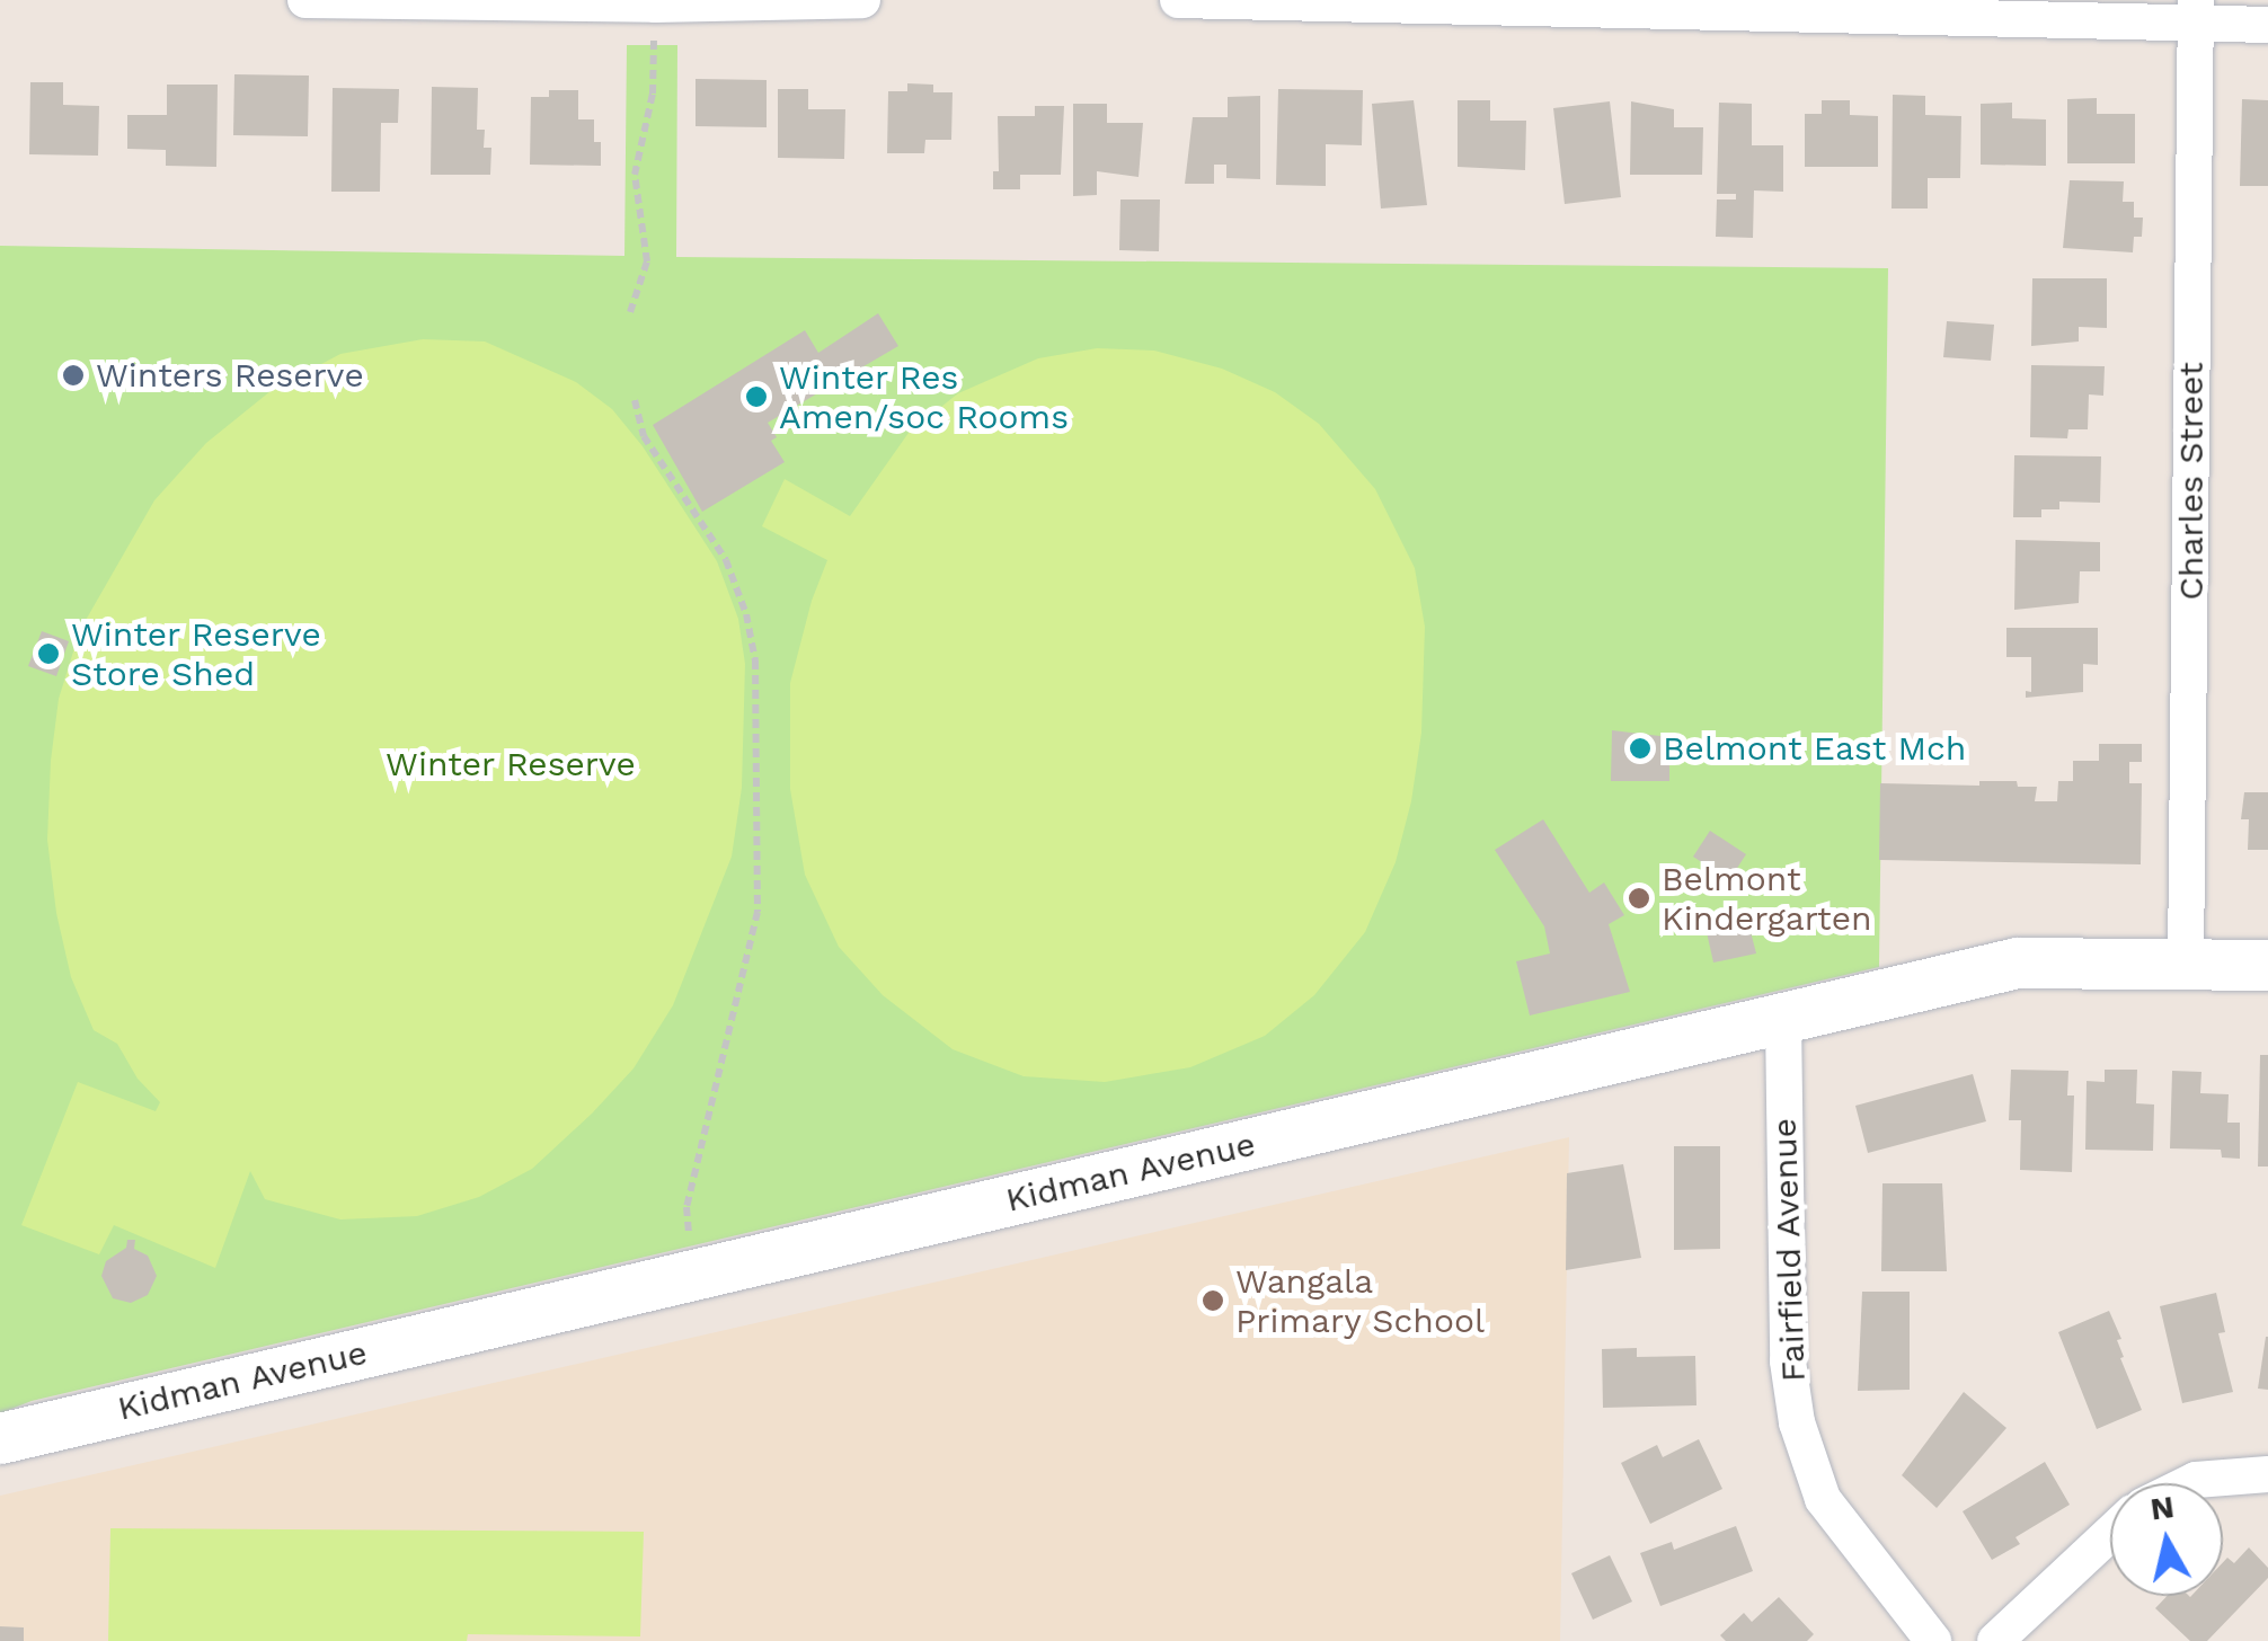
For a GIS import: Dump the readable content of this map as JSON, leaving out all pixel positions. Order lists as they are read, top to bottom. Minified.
{"streets":{"street":["Charles Street","Kidman Avenue","Fairfield Avenue"]},"crossings":[["Charles Street","Kidman Avenue"],["Kidman Avenue","Fairfield Avenue"]],"parks":["Winter Reserve"],"places":["Winters Reserve","Winter Res Amen/soc Rooms","Winter Reserve Store Shed","Belmont East Mch","Belmont Kindergarten","Wangala Primary School"],"north":"top"}
